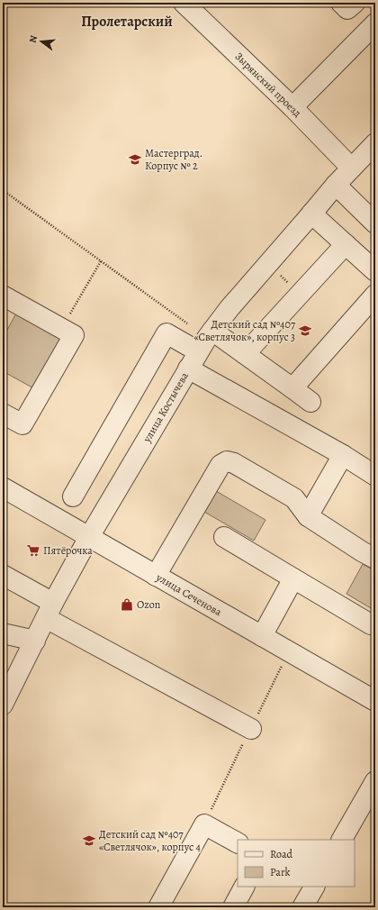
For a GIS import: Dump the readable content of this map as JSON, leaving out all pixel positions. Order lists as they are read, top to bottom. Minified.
{"streets":{"street":["Зырянский проезд","улица Костычева","улица Сеченова"]},"crossings":[["Зырянский проезд","улица Костычева"],["улица Костычева","улица Сеченова"]],"districts":["Пролетарский"],"places":{"school or university":["Мастерград. Корпус № 2","Детский сад №407 «Светлячок», корпус 3","Детский сад №407 «Светлячок», корпус 4"],"supermarket":["Пятёрочка"],"shop":["Ozon"]},"legend":["Road","Park"],"north":"left"}
